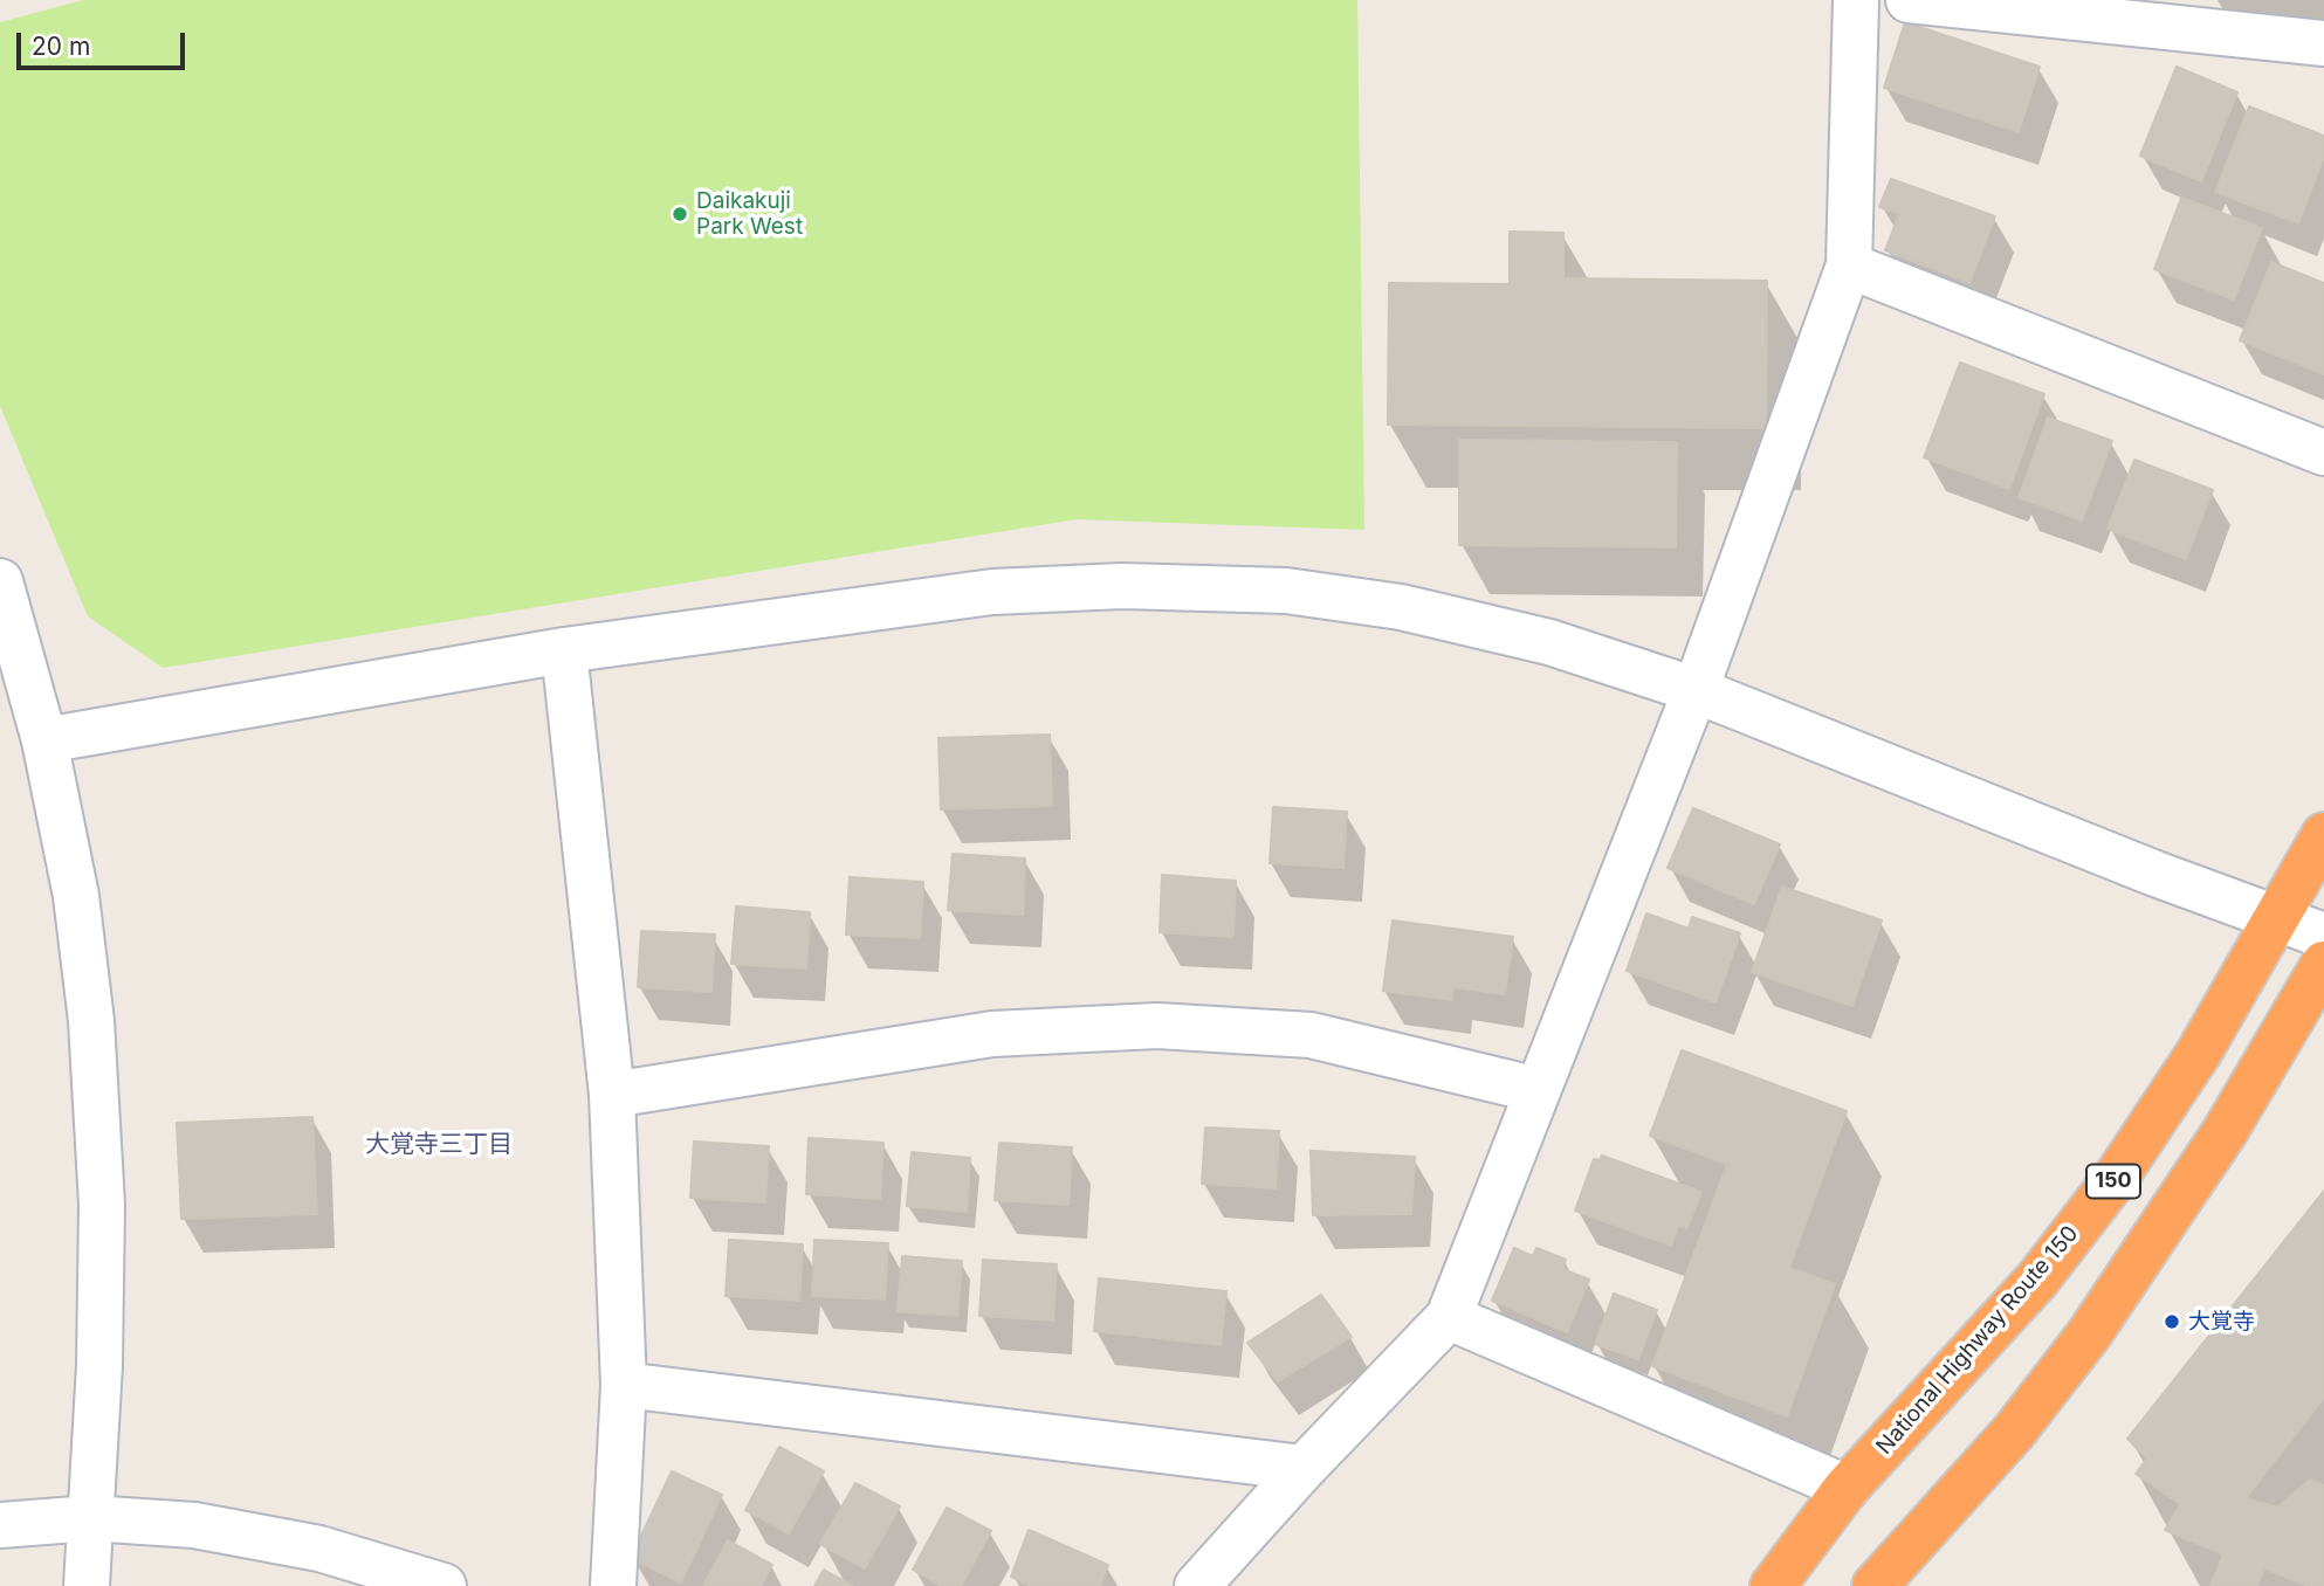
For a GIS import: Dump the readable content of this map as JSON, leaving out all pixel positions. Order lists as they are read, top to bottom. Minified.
{"streets":{"highway":["150","National Highway Route 150"]},"districts":["大覚寺三丁目"],"places":["Daikakuji Park West","大覚寺"],"scale_bar":"20 m"}
